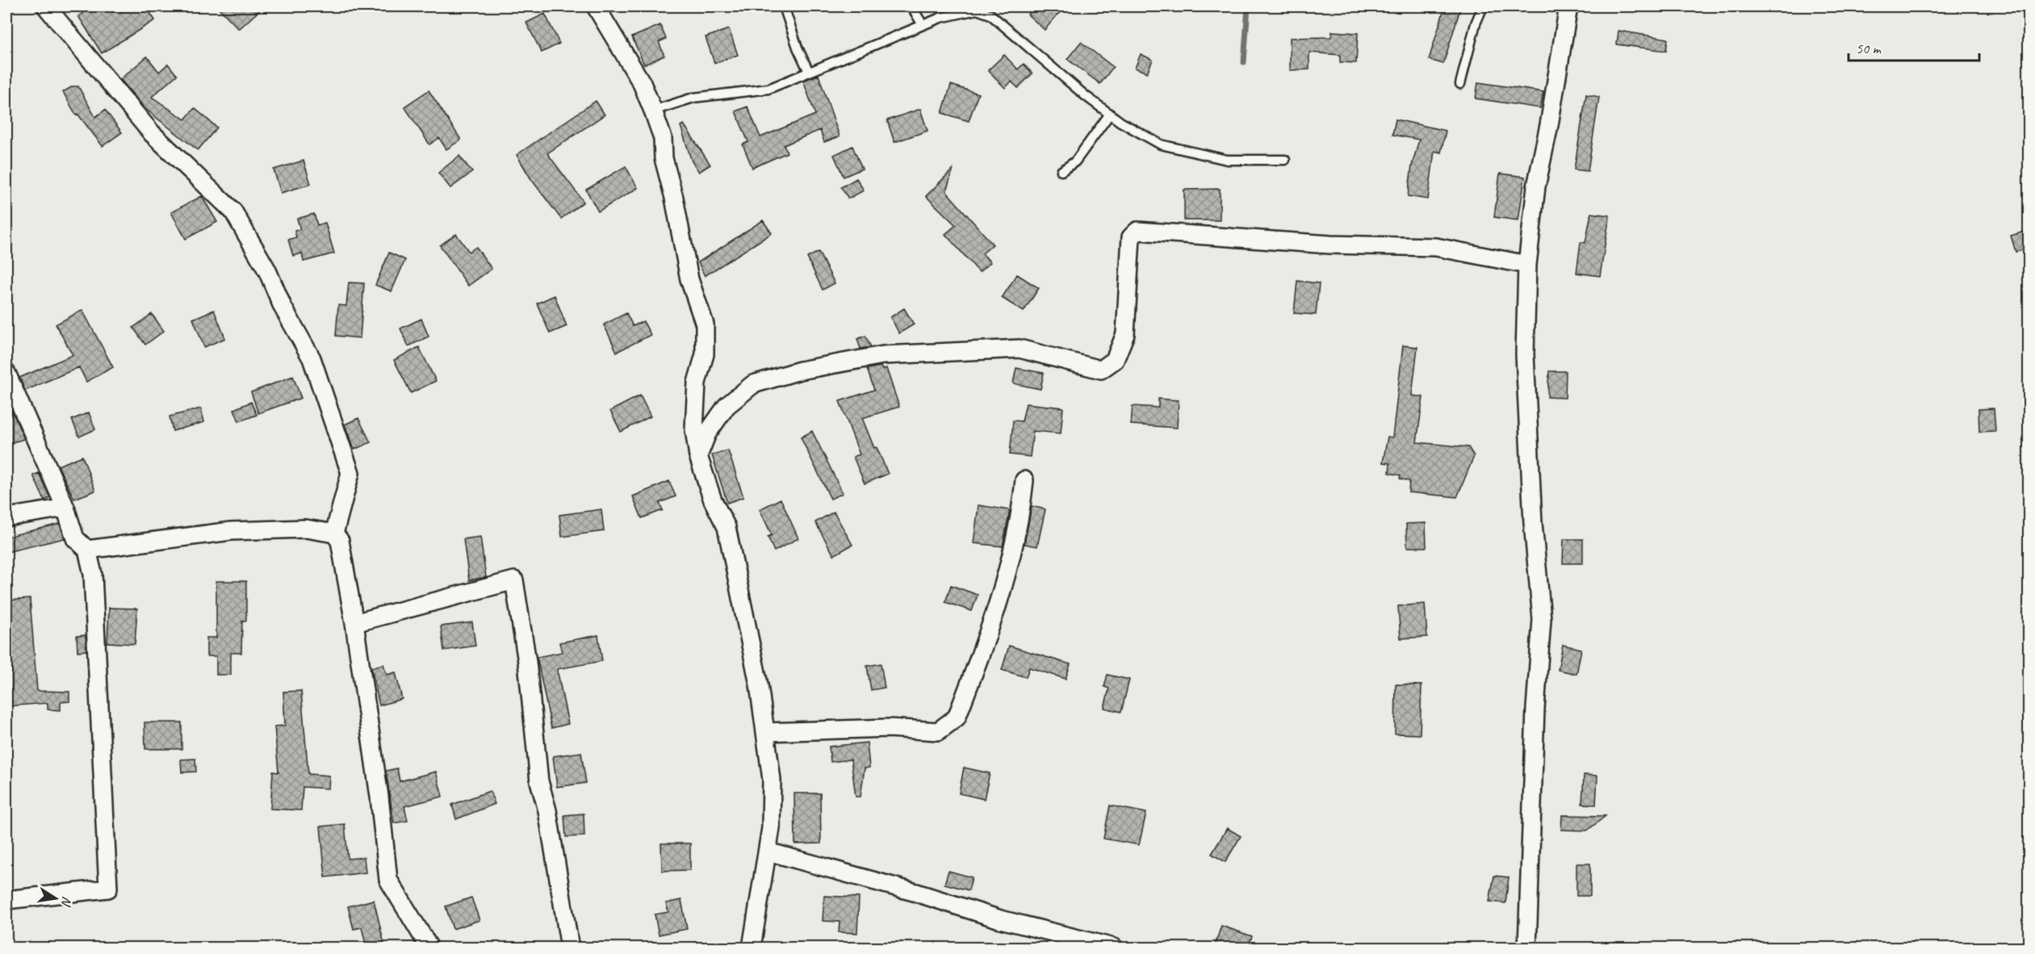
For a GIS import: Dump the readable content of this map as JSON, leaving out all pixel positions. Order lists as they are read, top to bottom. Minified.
{"scale_bar":"50 m","north":"right"}
